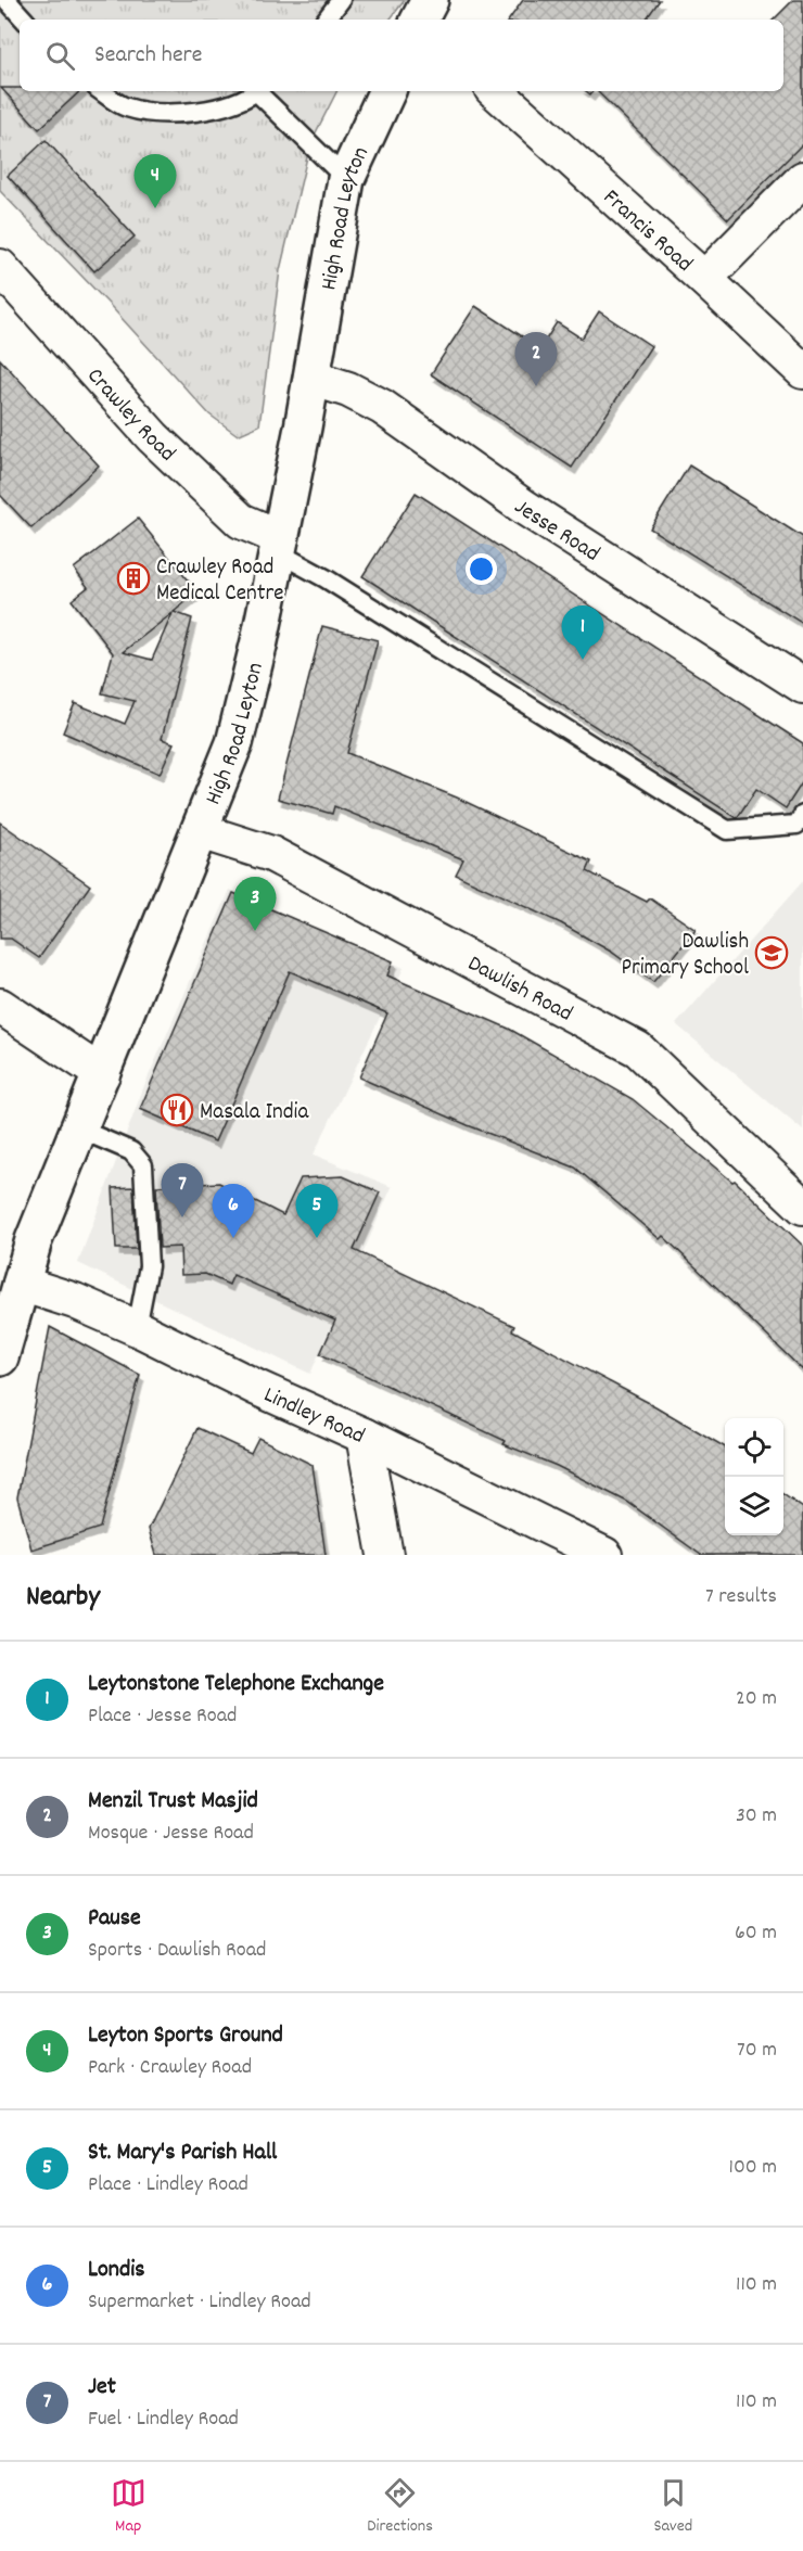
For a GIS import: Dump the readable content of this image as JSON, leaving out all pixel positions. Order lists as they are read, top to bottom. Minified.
{"streets":{"main road":["High Road Leyton"],"street":["Francis Road","Crawley Road","Jesse Road","Dawlish Road","Lindley Road"]},"crossings":[["High Road Leyton","Crawley Road"],["High Road Leyton","Jesse Road"],["High Road Leyton","Dawlish Road"],["High Road Leyton","Lindley Road"]],"places":{"building":["Crawley Road Medical Centre"],"school or university":["Dawlish Primary School"],"restaurant":["Masala India"]},"page":{"search":"Search here","pins":["4","2","1","3","7","5","6"],"heading":["Nearby","7 results"],"list":[{"mark":"1","name":"Leytonstone Telephone Exchange","note":"Place · Jesse Road","value":"20 m"},{"mark":"2","name":"Menzil Trust Masjid","note":"Mosque · Jesse Road","value":"30 m"},{"mark":"3","name":"Pause","note":"Sports · Dawlish Road","value":"60 m"},{"mark":"4","name":"Leyton Sports Ground","note":"Park · Crawley Road","value":"70 m"},{"mark":"5","name":"St. Mary's Parish Hall","note":"Place · Lindley Road","value":"100 m"},{"mark":"6","name":"Londis","note":"Supermarket · Lindley Road","value":"110 m"},{"mark":"7","name":"Jet","note":"Fuel · Lindley Road","value":"110 m"}],"nav":["Map","Directions","Saved"]}}
